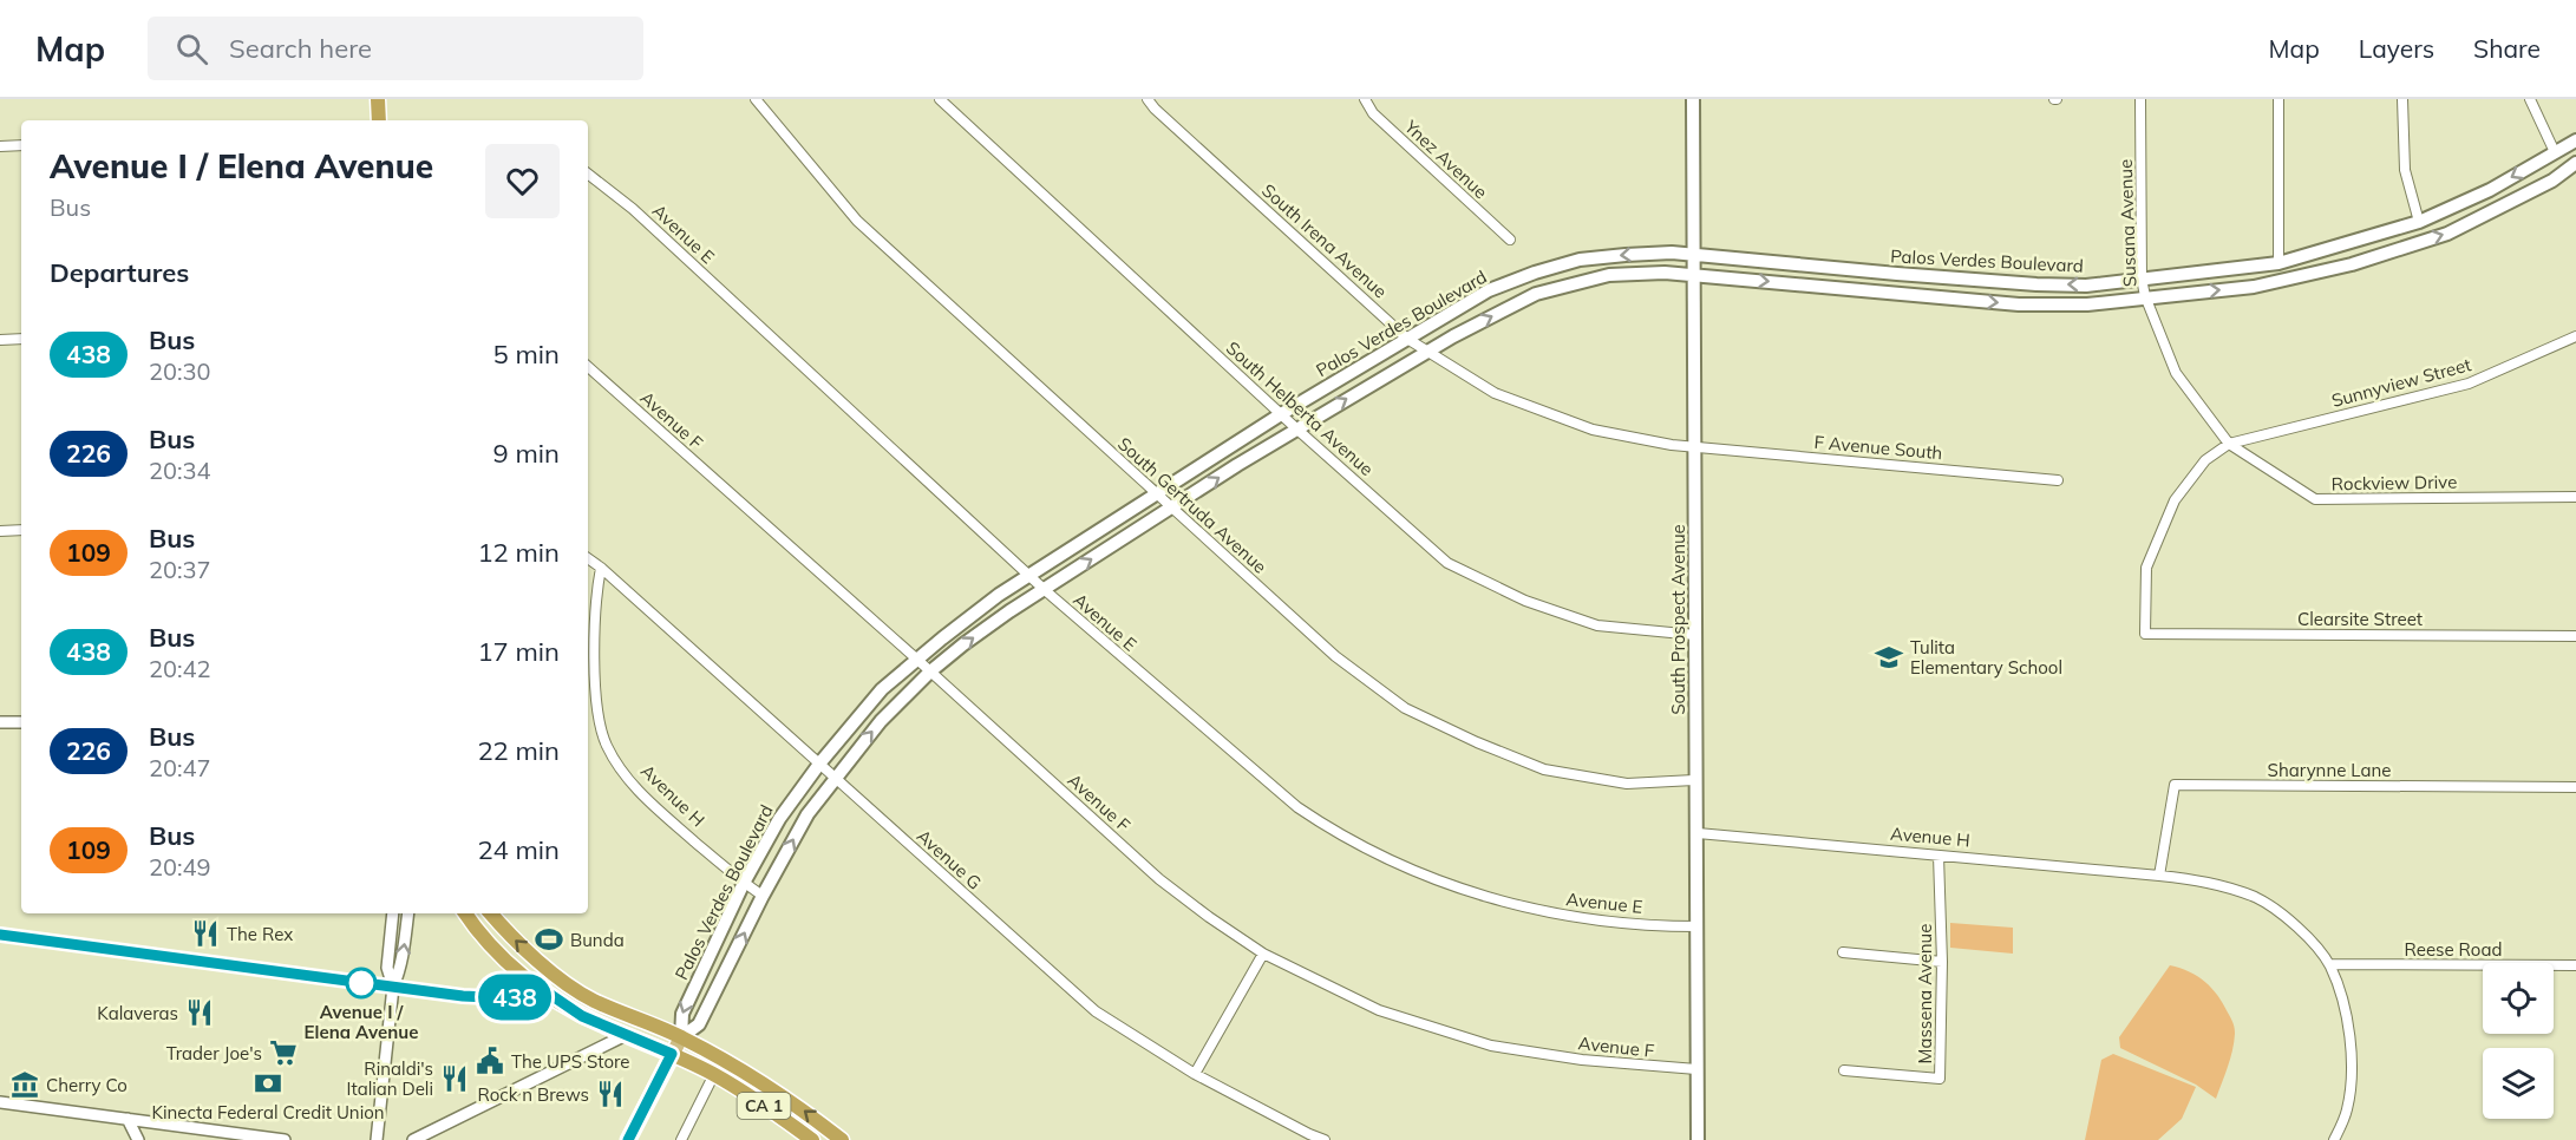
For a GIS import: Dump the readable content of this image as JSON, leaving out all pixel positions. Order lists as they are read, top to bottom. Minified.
{"streets":{"highway":["CA 1"],"main road":["Palos Verdes Boulevard","South Prospect Avenue"],"street":["Ynez Avenue","Susana Avenue","Avenue E","South Irena Avenue","Sunnyview Street","South Helberta Avenue","Avenue F","F Avenue South","Rockview Drive","South Gertruda Avenue","Clearsite Street","Sharynne Lane","Avenue H","Avenue G","Reese Road","Massena Avenue"]},"crossings":[["Susana Avenue","Palos Verdes Boulevard"],["Susana Avenue","Sunnyview Street"],["Susana Avenue","Rockview Drive"],["Susana Avenue","Clearsite Street"],["Avenue E","Palos Verdes Boulevard"],["Avenue E","South Prospect Avenue"],["South Irena Avenue","Palos Verdes Boulevard"],["South Irena Avenue","F Avenue South"],["South Irena Avenue","South Prospect Avenue"],["Palos Verdes Boulevard","South Helberta Avenue"],["Palos Verdes Boulevard","Avenue F"],["Palos Verdes Boulevard","South Gertruda Avenue"],["Palos Verdes Boulevard","South Prospect Avenue"],["Palos Verdes Boulevard","Avenue H"],["Palos Verdes Boulevard","Avenue G"],["Palos Verdes Boulevard","CA 1"],["Sunnyview Street","Rockview Drive"],["Sunnyview Street","Clearsite Street"],["South Helberta Avenue","South Prospect Avenue"],["Avenue F","South Prospect Avenue"],["F Avenue South","South Prospect Avenue"],["Rockview Drive","Clearsite Street"],["South Gertruda Avenue","South Prospect Avenue"],["South Prospect Avenue","Avenue H"],["Sharynne Lane","Avenue H"],["Avenue H","Avenue G"],["Avenue H","Reese Road"],["Avenue H","Massena Avenue"]],"places":{"school or university":["Tulita Elementary School"],"restaurant":["The Rex","Kalaveras","Rinaldi's Italian Deli","Rock n Brews"],"sports":["Bunda"],"other":["Avenue I / Elena Avenue"],"supermarket":["Trader Joe's"],"public building":["The UPS Store"],"bank":["Kinecta Federal Credit Union"],"museum":["Cherry Co"]},"lines":["bus line 438"],"page":{"header":"Map","search":"Search here","nav":["Map","Layers","Share"],"on_map":"438","heading":[["Avenue I / Elena Avenue","Bus"],"Departures"],"list":[{"mark":"438","name":"Bus","note":"20:30","value":"5 min"},{"mark":"226","name":"Bus","note":"20:34","value":"9 min"},{"mark":"109","name":"Bus","note":"20:37","value":"12 min"},{"mark":"438","name":"Bus","note":"20:42","value":"17 min"},{"mark":"226","name":"Bus","note":"20:47","value":"22 min"},{"mark":"109","name":"Bus","note":"20:49","value":"24 min"}]}}
